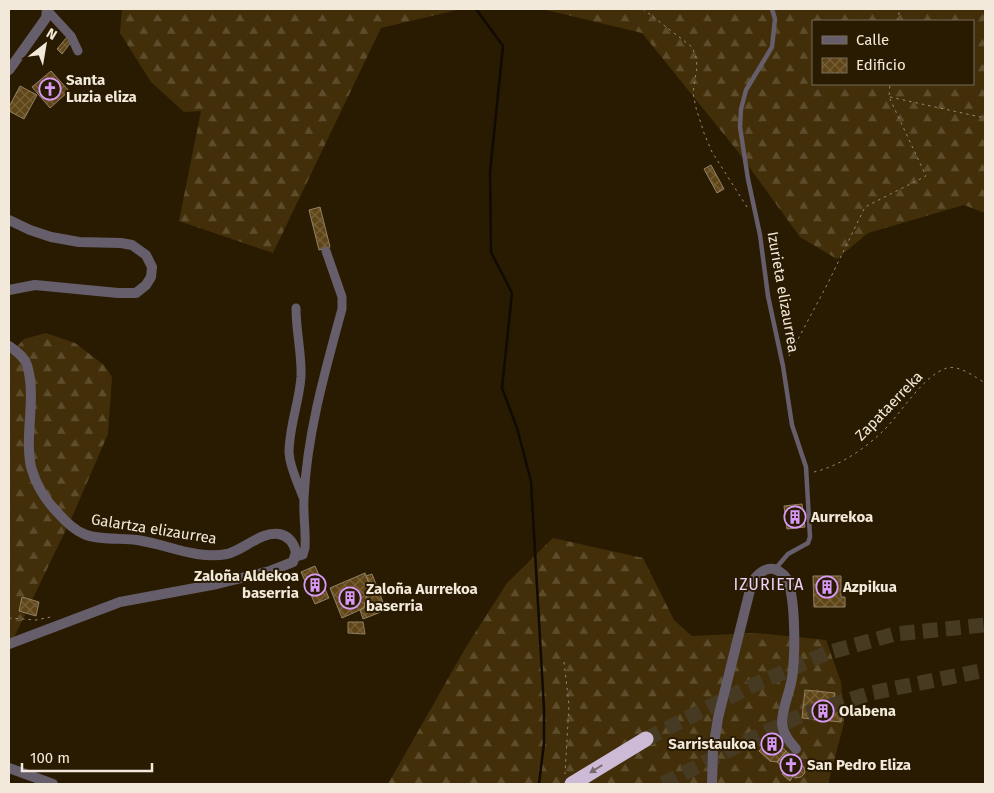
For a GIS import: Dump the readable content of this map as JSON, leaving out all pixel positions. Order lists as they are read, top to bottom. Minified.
{"streets":{"street":["Galartza elizaurrea"],"lane":["Izurieta elizaurrea"],"path":["Zapataerreka"]},"crossings":[["Izurieta elizaurrea","Zapataerreka"]],"districts":["IZURIETA"],"places":{"church":["Santa Luzia eliza","San Pedro Eliza"],"building":["Aurrekoa","Zaloña Aldekoa baserria","Azpikua","Zaloña Aurrekoa baserria","Olabena","Sarristaukoa"]},"legend":["Calle","Edificio"],"scale_bar":"100 m","north":"top right"}
